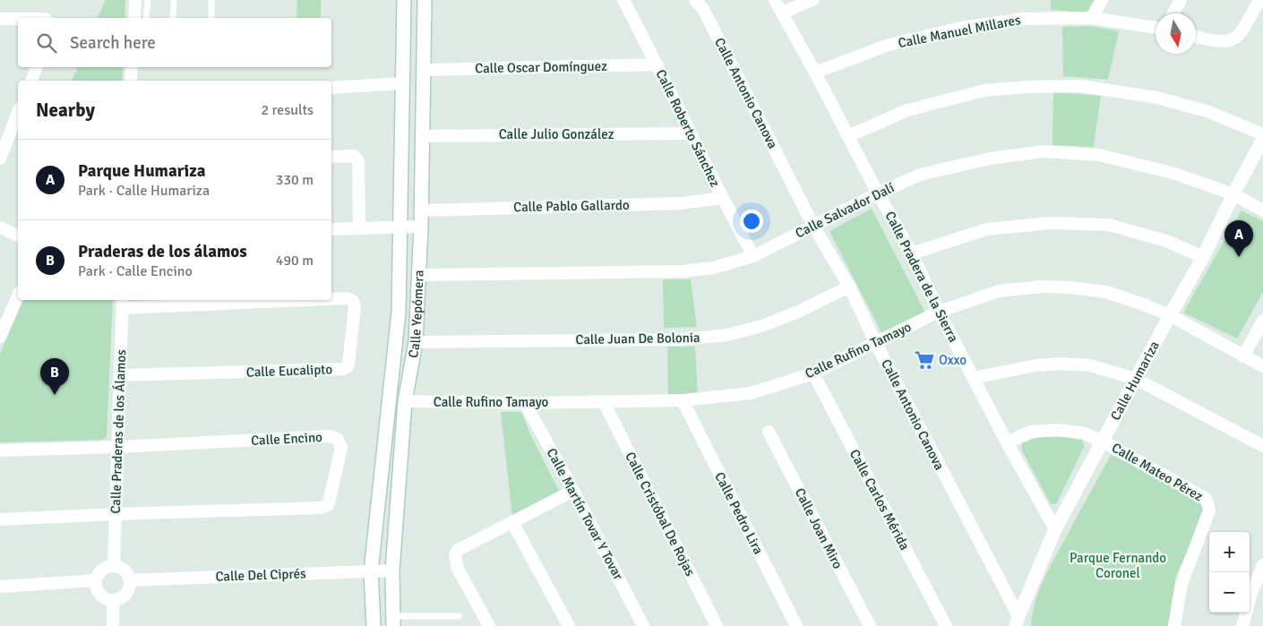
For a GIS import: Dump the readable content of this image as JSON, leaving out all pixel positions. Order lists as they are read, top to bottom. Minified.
{"streets":{"main road":["Calle Yepómera","Calle Humariza"],"street":["Calle Manuel Millares","Calle Oscar Domínguez","Calle Antonio Canova","Calle Roberto Sánchez","Calle Julio González","Calle Pablo Gallardo","Calle Salvador Dalí","Calle Pradera de la Sierra","Calle Juan De Bolonia","Calle Rufino Tamayo","Calle Eucalipto","Calle Praderas de los Álamos","Calle Encino","Calle Mateo Pérez","Calle Carlos Mérida","Calle Pedro Lira","Calle Martín Tovar Y Tovar","Calle Cristóbal De Rojas","Calle Joan Miro","Calle Del Ciprés"]},"crossings":[["Calle Manuel Millares","Calle Pradera de la Sierra"],["Calle Oscar Domínguez","Calle Roberto Sánchez"],["Calle Oscar Domínguez","Calle Yepómera"],["Calle Antonio Canova","Calle Salvador Dalí"],["Calle Antonio Canova","Calle Juan De Bolonia"],["Calle Antonio Canova","Calle Rufino Tamayo"],["Calle Antonio Canova","Calle Humariza"],["Calle Roberto Sánchez","Calle Julio González"],["Calle Roberto Sánchez","Calle Pablo Gallardo"],["Calle Roberto Sánchez","Calle Salvador Dalí"],["Calle Julio González","Calle Yepómera"],["Calle Pablo Gallardo","Calle Yepómera"],["Calle Salvador Dalí","Calle Pradera de la Sierra"],["Calle Salvador Dalí","Calle Yepómera"],["Calle Salvador Dalí","Calle Humariza"],["Calle Pradera de la Sierra","Calle Rufino Tamayo"],["Calle Pradera de la Sierra","Calle Humariza"],["Calle Pradera de la Sierra","Calle Mateo Pérez"],["Calle Yepómera","Calle Juan De Bolonia"],["Calle Yepómera","Calle Rufino Tamayo"],["Calle Yepómera","Calle Del Ciprés"],["Calle Rufino Tamayo","Calle Humariza"],["Calle Rufino Tamayo","Calle Carlos Mérida"],["Calle Rufino Tamayo","Calle Pedro Lira"],["Calle Rufino Tamayo","Calle Martín Tovar Y Tovar"],["Calle Rufino Tamayo","Calle Cristóbal De Rojas"],["Calle Eucalipto","Calle Praderas de los Álamos"],["Calle Humariza","Calle Mateo Pérez"],["Calle Praderas de los Álamos","Calle Encino"],["Calle Praderas de los Álamos","Calle Del Ciprés"]],"parks":["Parque Fernando Coronel"],"places":{"supermarket":["Oxxo"]},"north":"bottom","page":{"search":"Search here","heading":["Nearby","2 results"],"list":[{"mark":"A","name":"Parque Humariza","note":"Park · Calle Humariza","value":"330 m"},{"mark":"B","name":"Praderas de los álamos","note":"Park · Calle Encino","value":"490 m"}],"pins":["A","B"],"map_buttons":["+","−"]}}
